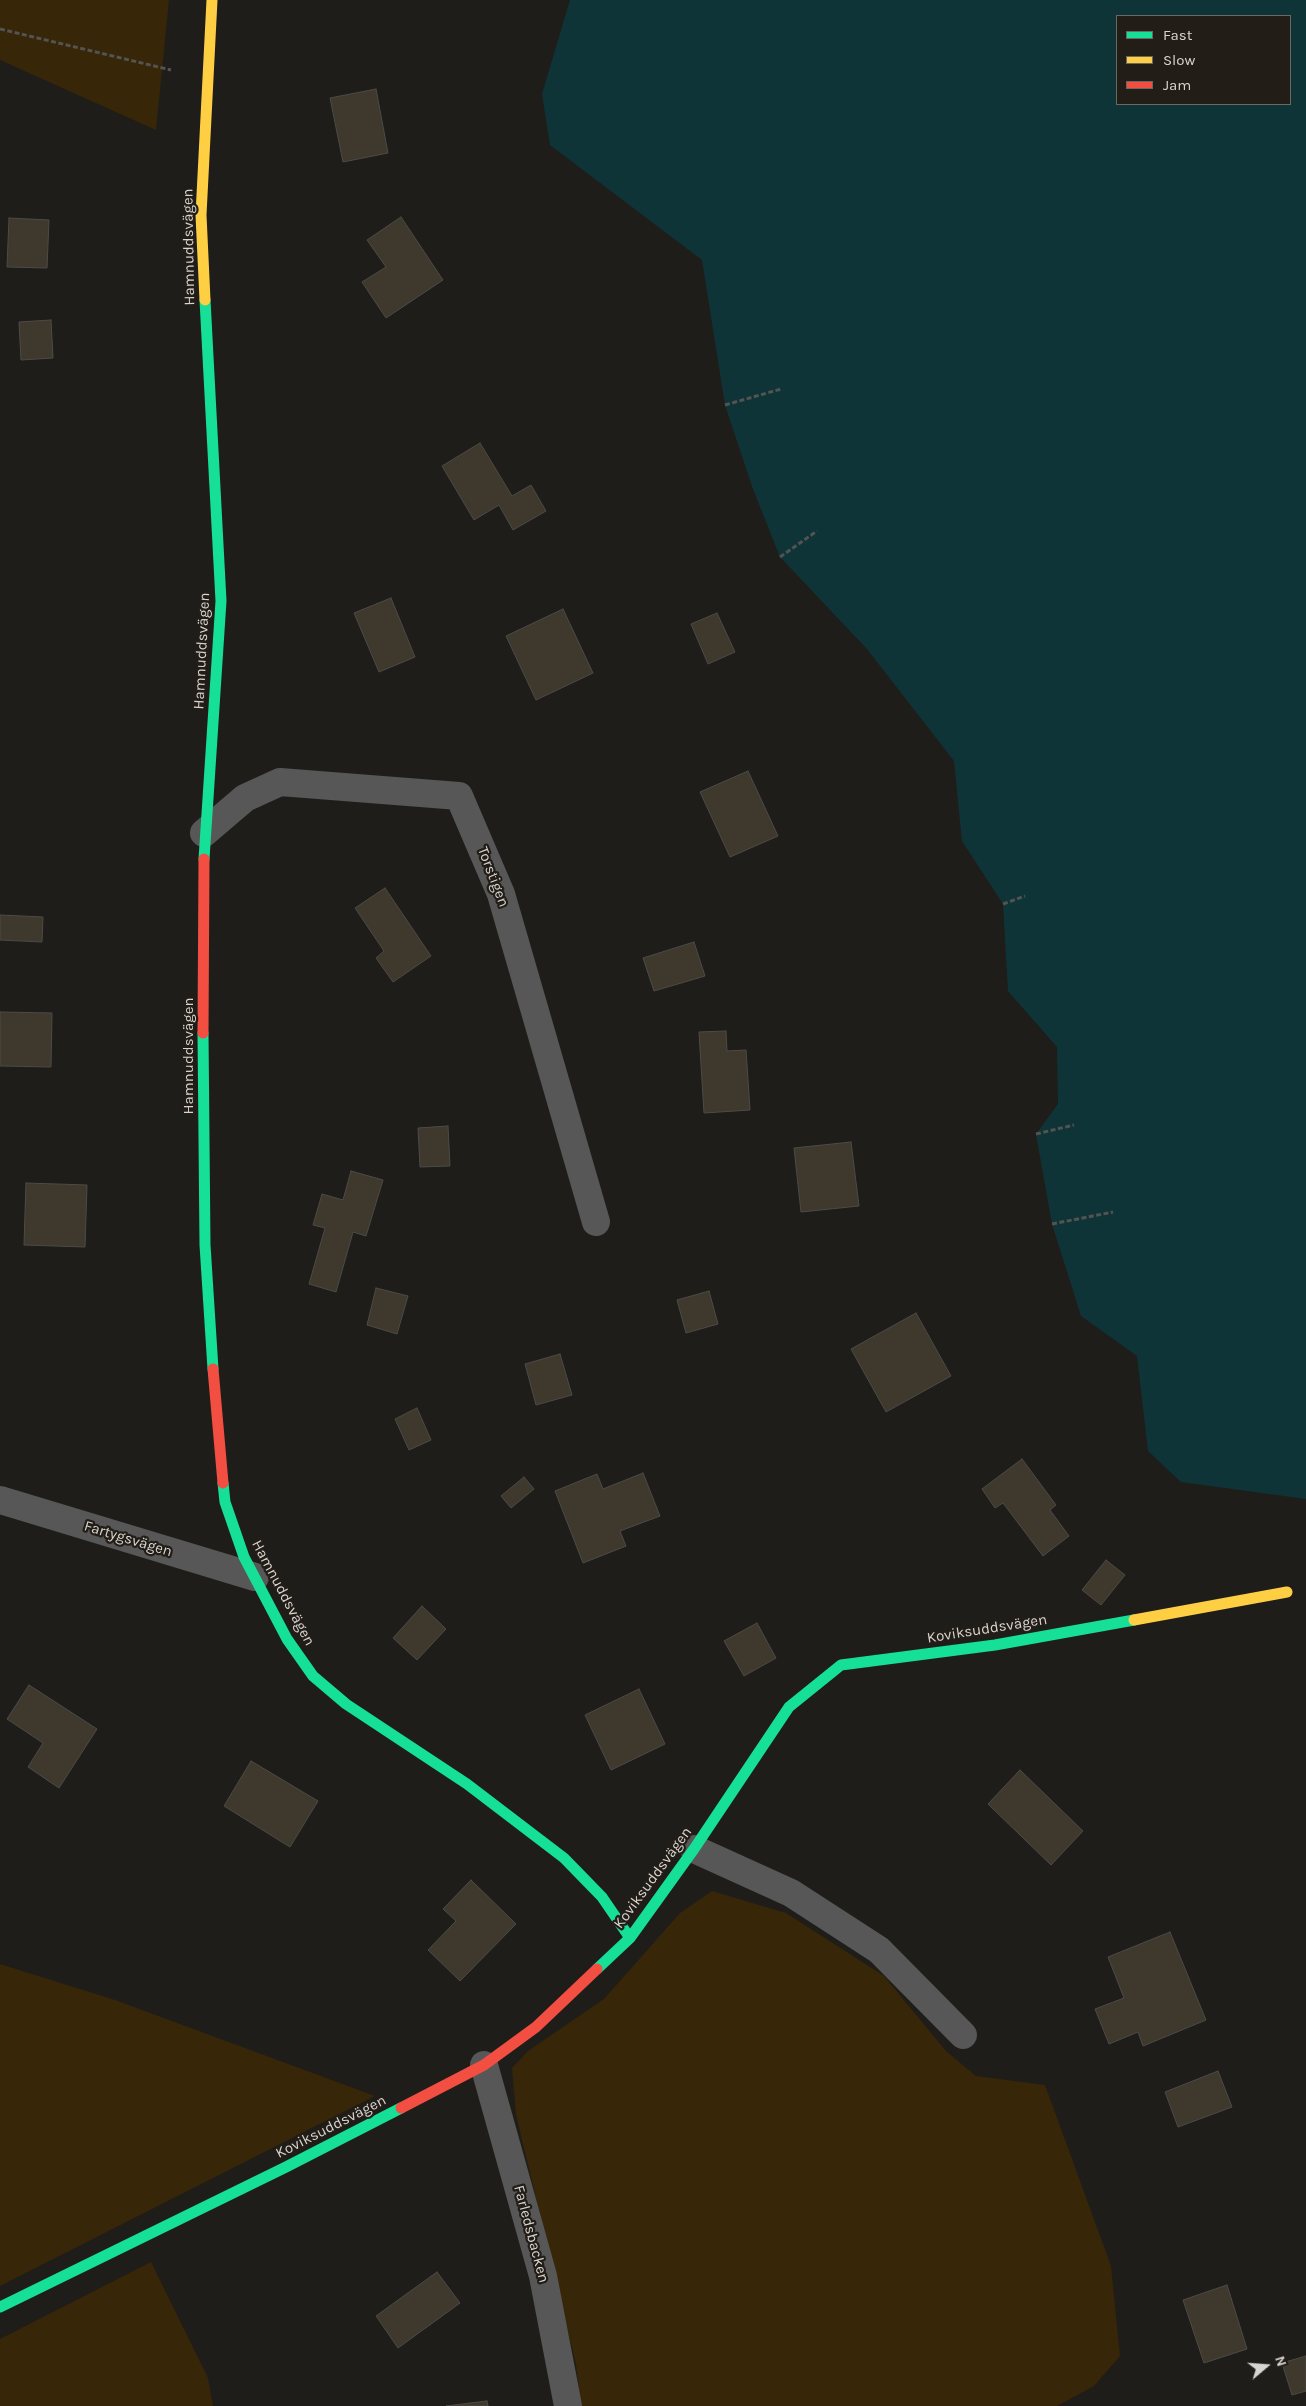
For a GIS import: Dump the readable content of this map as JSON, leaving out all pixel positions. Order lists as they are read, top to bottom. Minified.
{"streets":{"street":["Hamnuddsvägen","Torstigen","Fartygsvägen","Koviksuddsvägen","Farledsbacken"]},"crossings":[["Hamnuddsvägen","Torstigen"],["Hamnuddsvägen","Fartygsvägen"],["Hamnuddsvägen","Koviksuddsvägen"],["Koviksuddsvägen","Farledsbacken"]],"legend":["Fast","Slow","Jam"],"north":"right"}
